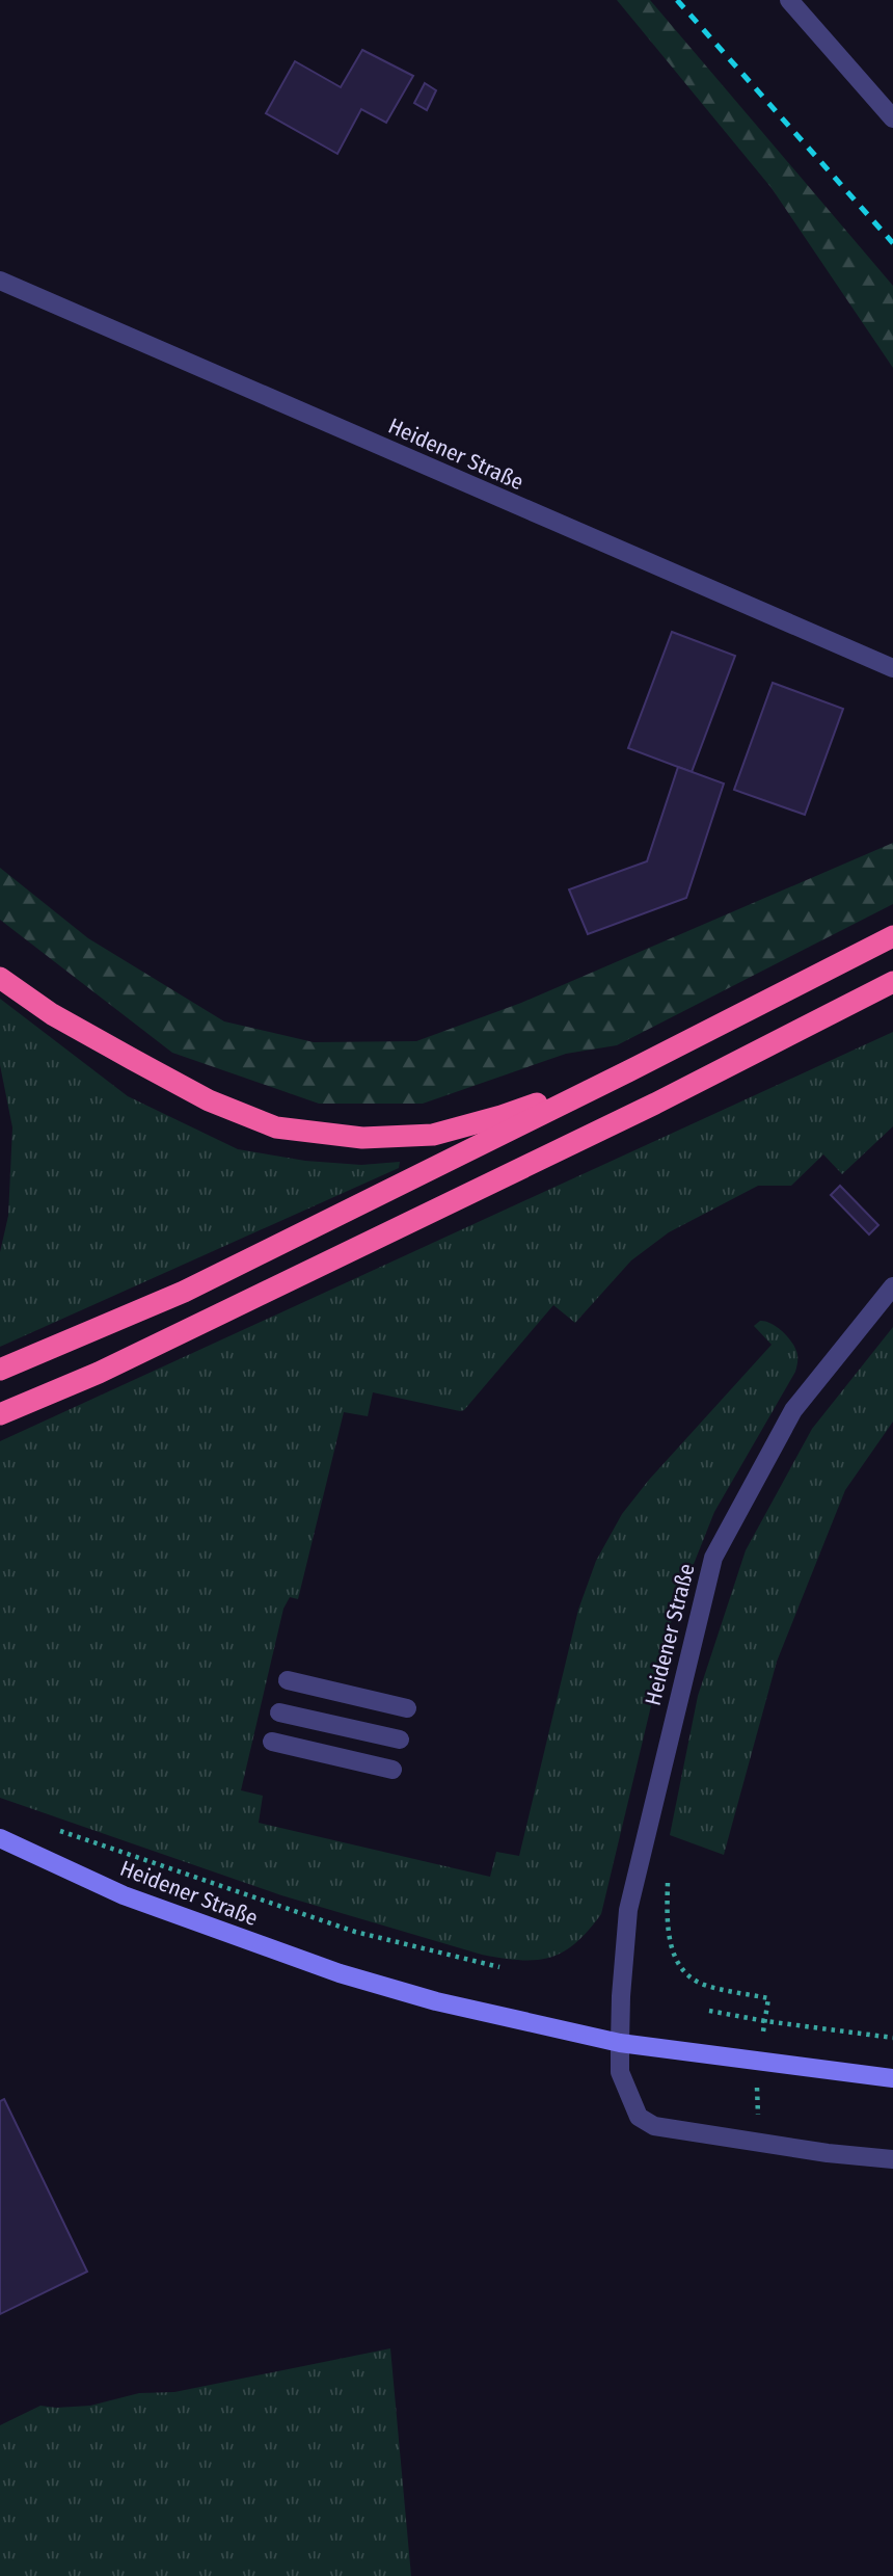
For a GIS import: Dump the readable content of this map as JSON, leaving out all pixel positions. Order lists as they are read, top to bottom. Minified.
{"streets":{"main road":["Heidener Straße"]}}
